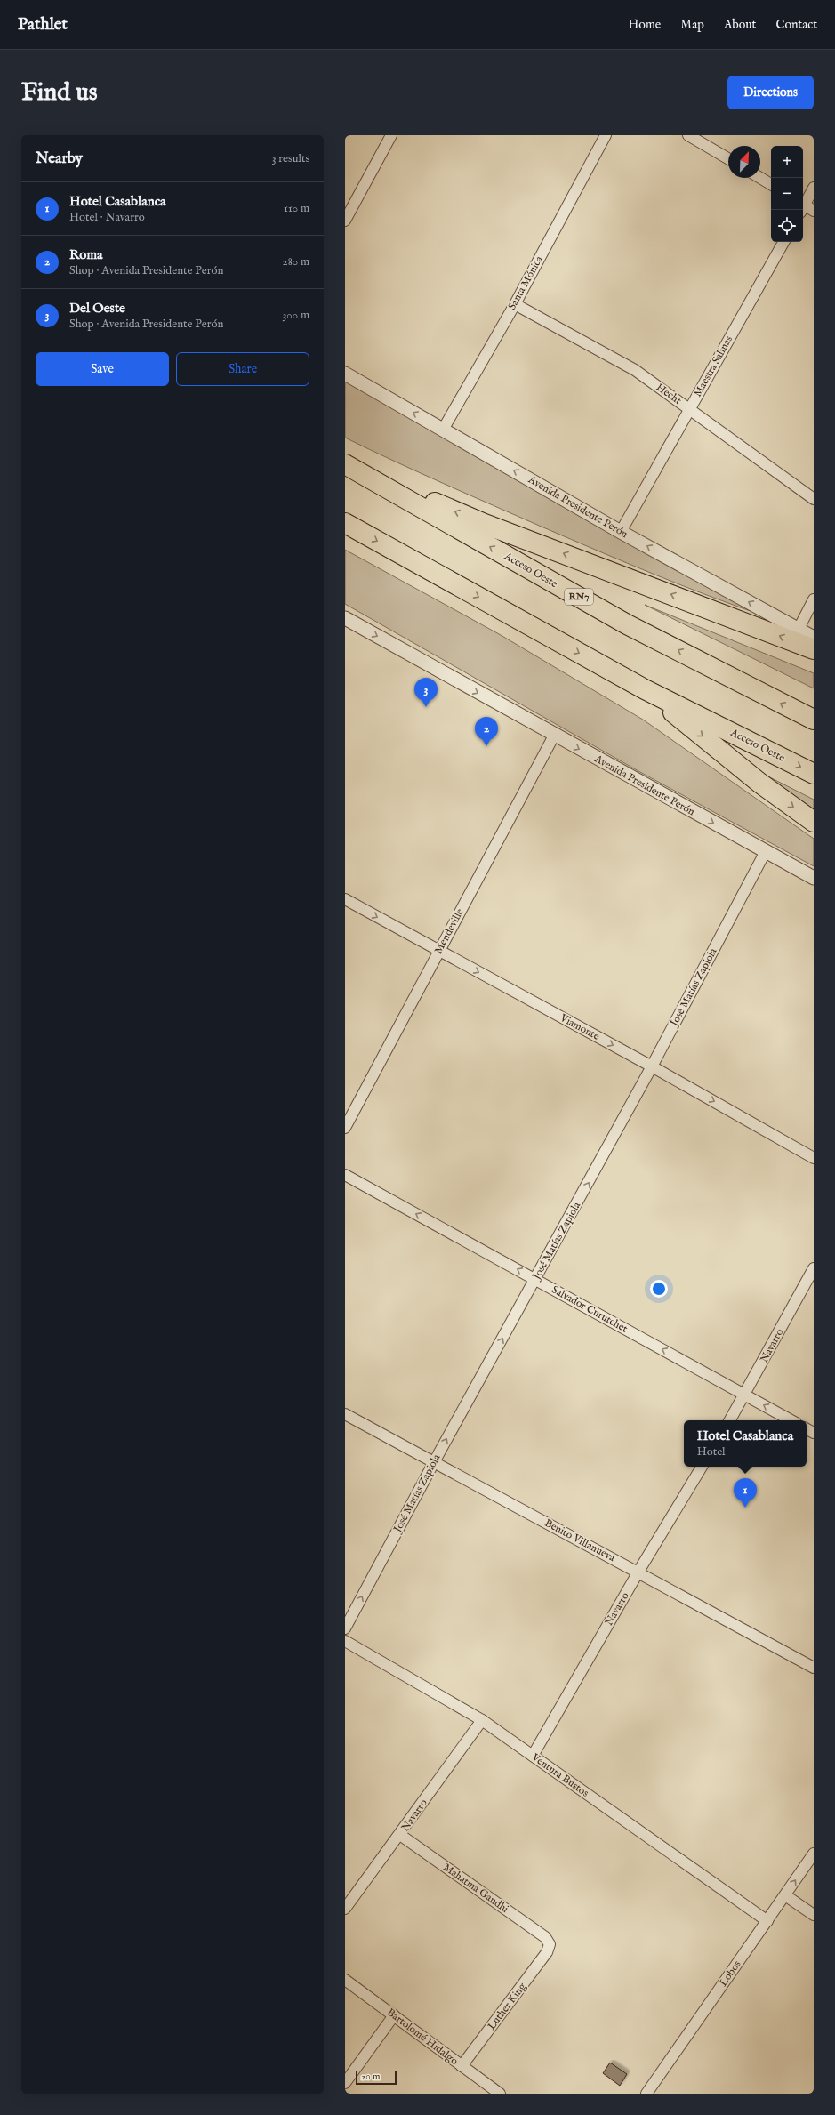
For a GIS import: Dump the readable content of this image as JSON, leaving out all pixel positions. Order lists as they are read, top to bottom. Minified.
{"streets":{"highway":["Acceso Oeste","RN7"],"street":["Santa Mónica","Maestra Salinas","Hecht","Avenida Presidente Perón","Mendeville","José Matías Zapiola","Viamonte","Salvador Curutchet","Navarro","Benito Villanueva","Ventura Bustos","Mahatma Gandhi","Lobos","Luther King","Bartolomé Hidalgo"]},"crossings":[["Santa Mónica","Hecht"],["Santa Mónica","Avenida Presidente Perón"],["Maestra Salinas","Hecht"],["Maestra Salinas","Avenida Presidente Perón"],["Avenida Presidente Perón","Mendeville"],["Avenida Presidente Perón","José Matías Zapiola"],["Mendeville","Viamonte"],["José Matías Zapiola","Viamonte"],["José Matías Zapiola","Salvador Curutchet"],["José Matías Zapiola","Benito Villanueva"],["Salvador Curutchet","Navarro"],["Navarro","Benito Villanueva"],["Navarro","Ventura Bustos"],["Navarro","Mahatma Gandhi"],["Ventura Bustos","Lobos"],["Mahatma Gandhi","Luther King"],["Luther King","Bartolomé Hidalgo"]],"one_way":["José Matías Zapiola","Viamonte","Salvador Curutchet"],"scale_bar":"20 m","north":"top right","page":{"header":"Pathlet","nav":["Home","Map","About","Contact"],"buttons":["Directions",["Save","Share"]],"title":"Find us","heading":["Nearby","3 results"],"map_buttons":["+","−"],"list":[{"mark":"1","name":"Hotel Casablanca","note":"Hotel · Navarro","value":"110 m"},{"mark":"2","name":"Roma","note":"Shop · Avenida Presidente Perón","value":"280 m"},{"mark":"3","name":"Del Oeste","note":"Shop · Avenida Presidente Perón","value":"300 m"}],"pins":["3","2","1"],"popup":["Hotel Casablanca","Hotel"],"scale":"20 m"}}
